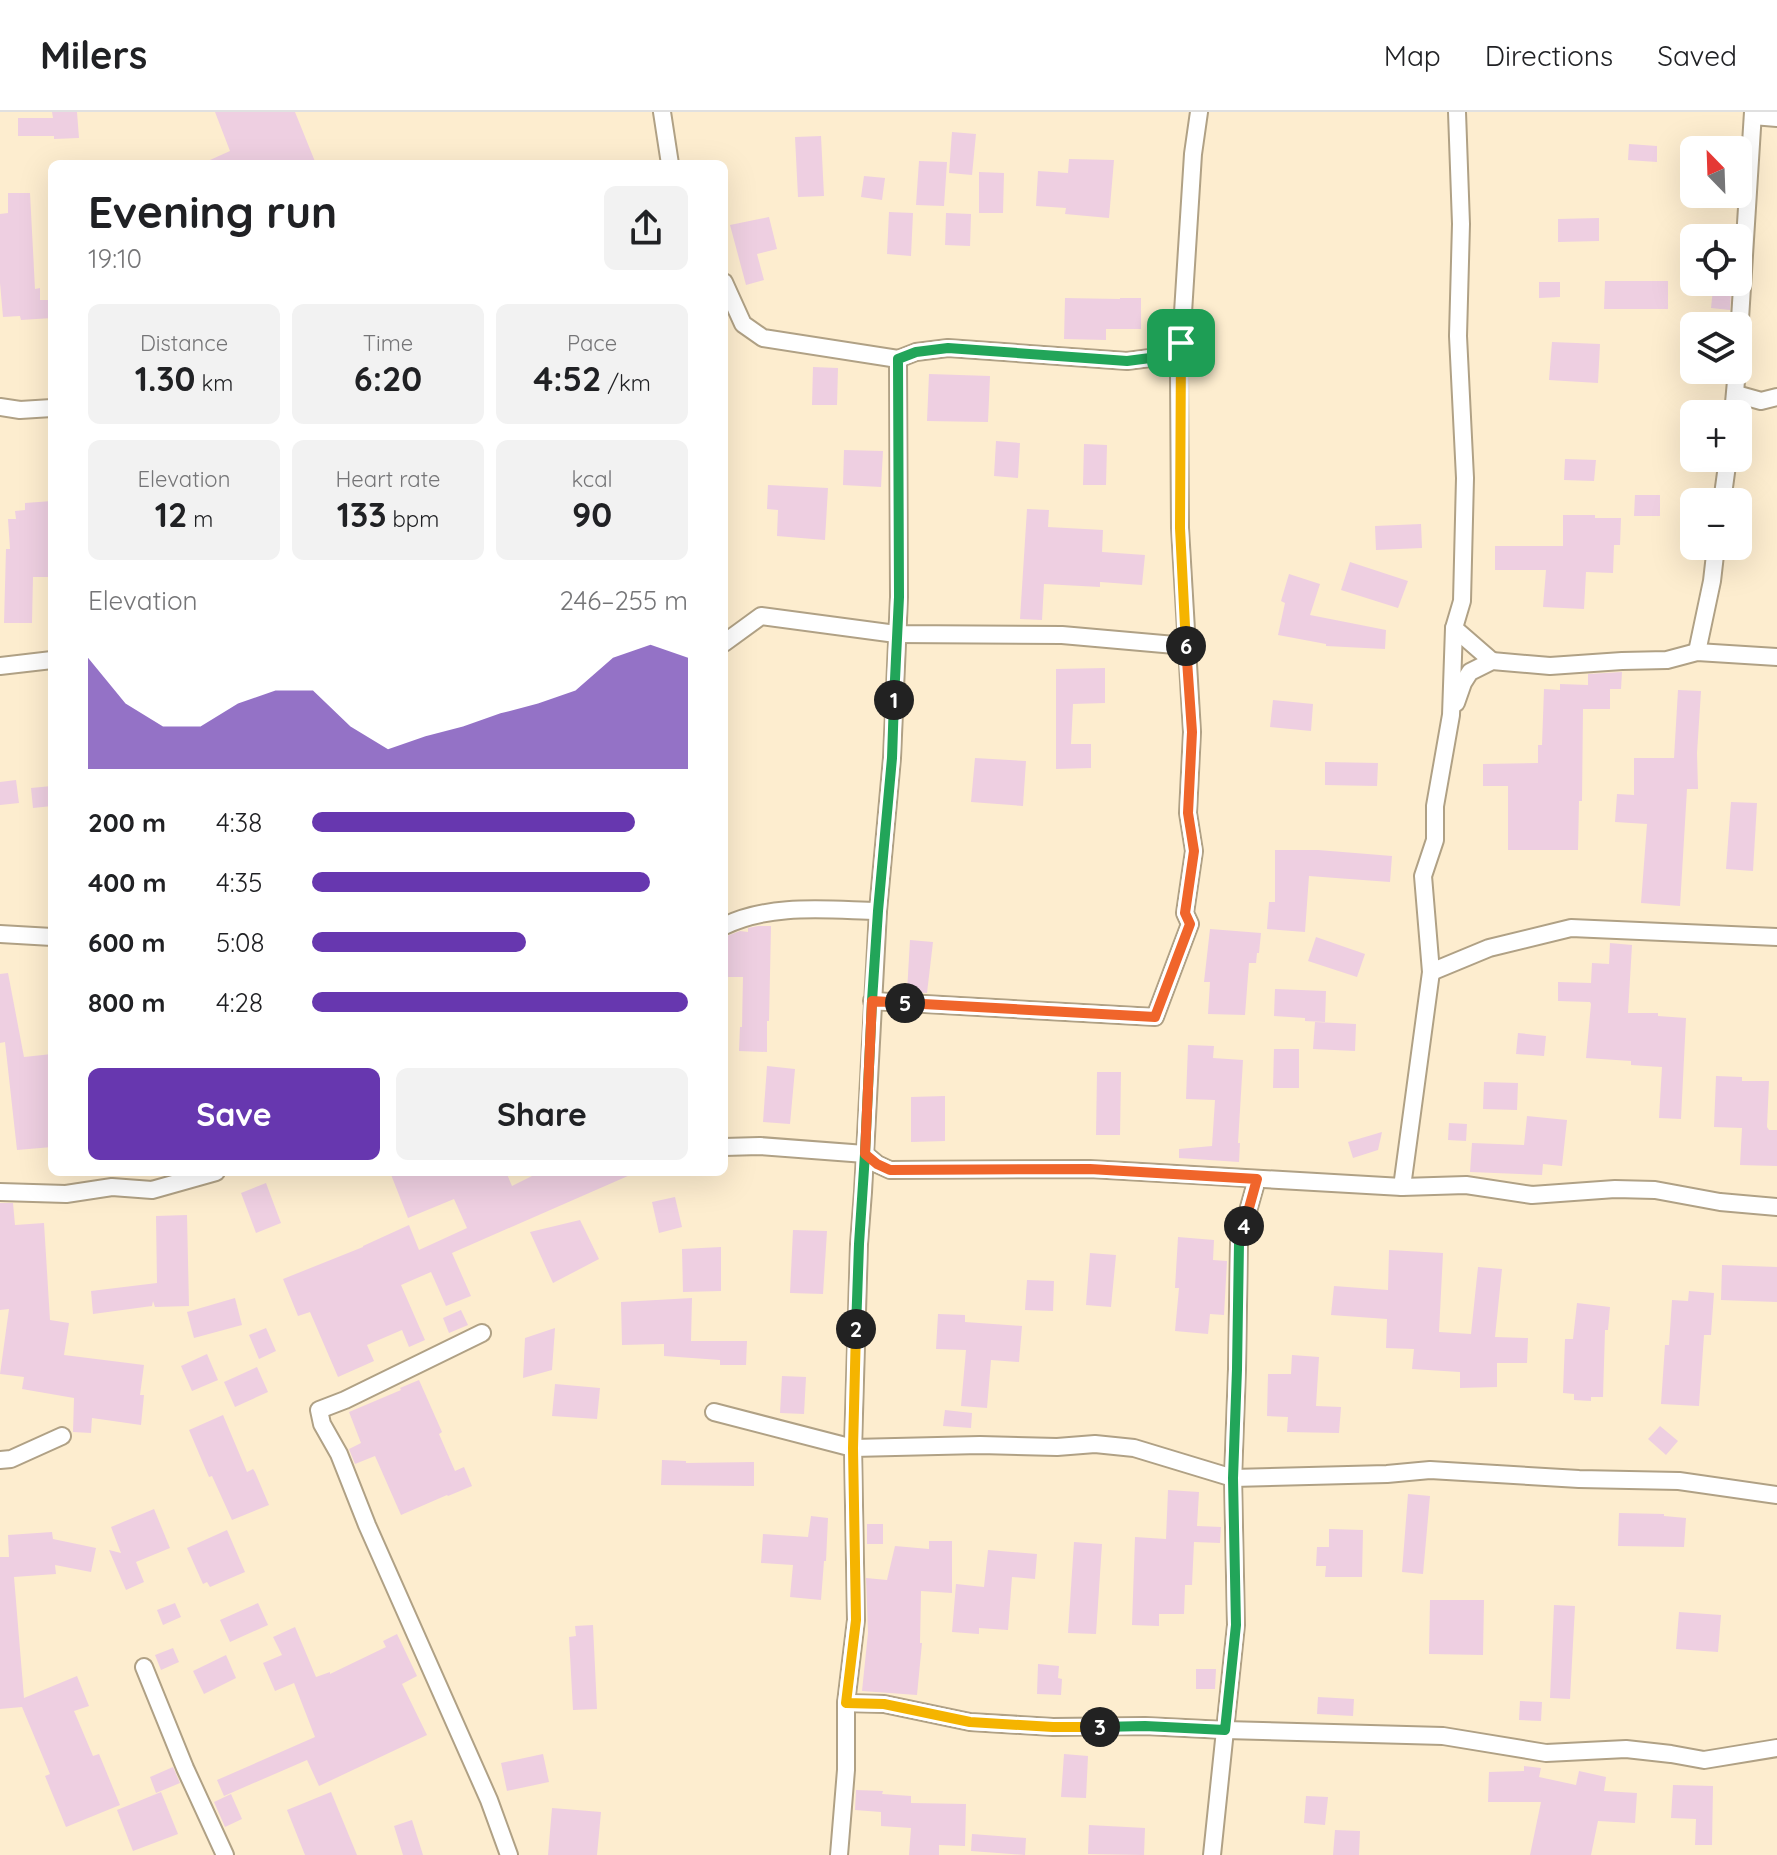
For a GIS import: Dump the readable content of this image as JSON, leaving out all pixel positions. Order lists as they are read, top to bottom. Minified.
{"north":"top left","page":{"header":"Milers","nav":["Map","Directions","Saved"],"map_buttons":["+","−"],"heading":["Evening run","19:10"],"stats":[["Distance","1.30 km"],["Time","6:20"],["Pace","4:52 /km"],["Elevation","12 m"],["Heart rate","133 bpm"],["kcal","90"]],"chart":["Elevation","246–255 m"],"pins":["6","1","5","4","2","3"],"list":[{"name":"200 m","note":"4:38"},{"name":"400 m","note":"4:35"},{"name":"600 m","note":"5:08"},{"name":"800 m","note":"4:28"}],"buttons":["Save","Share"]}}
